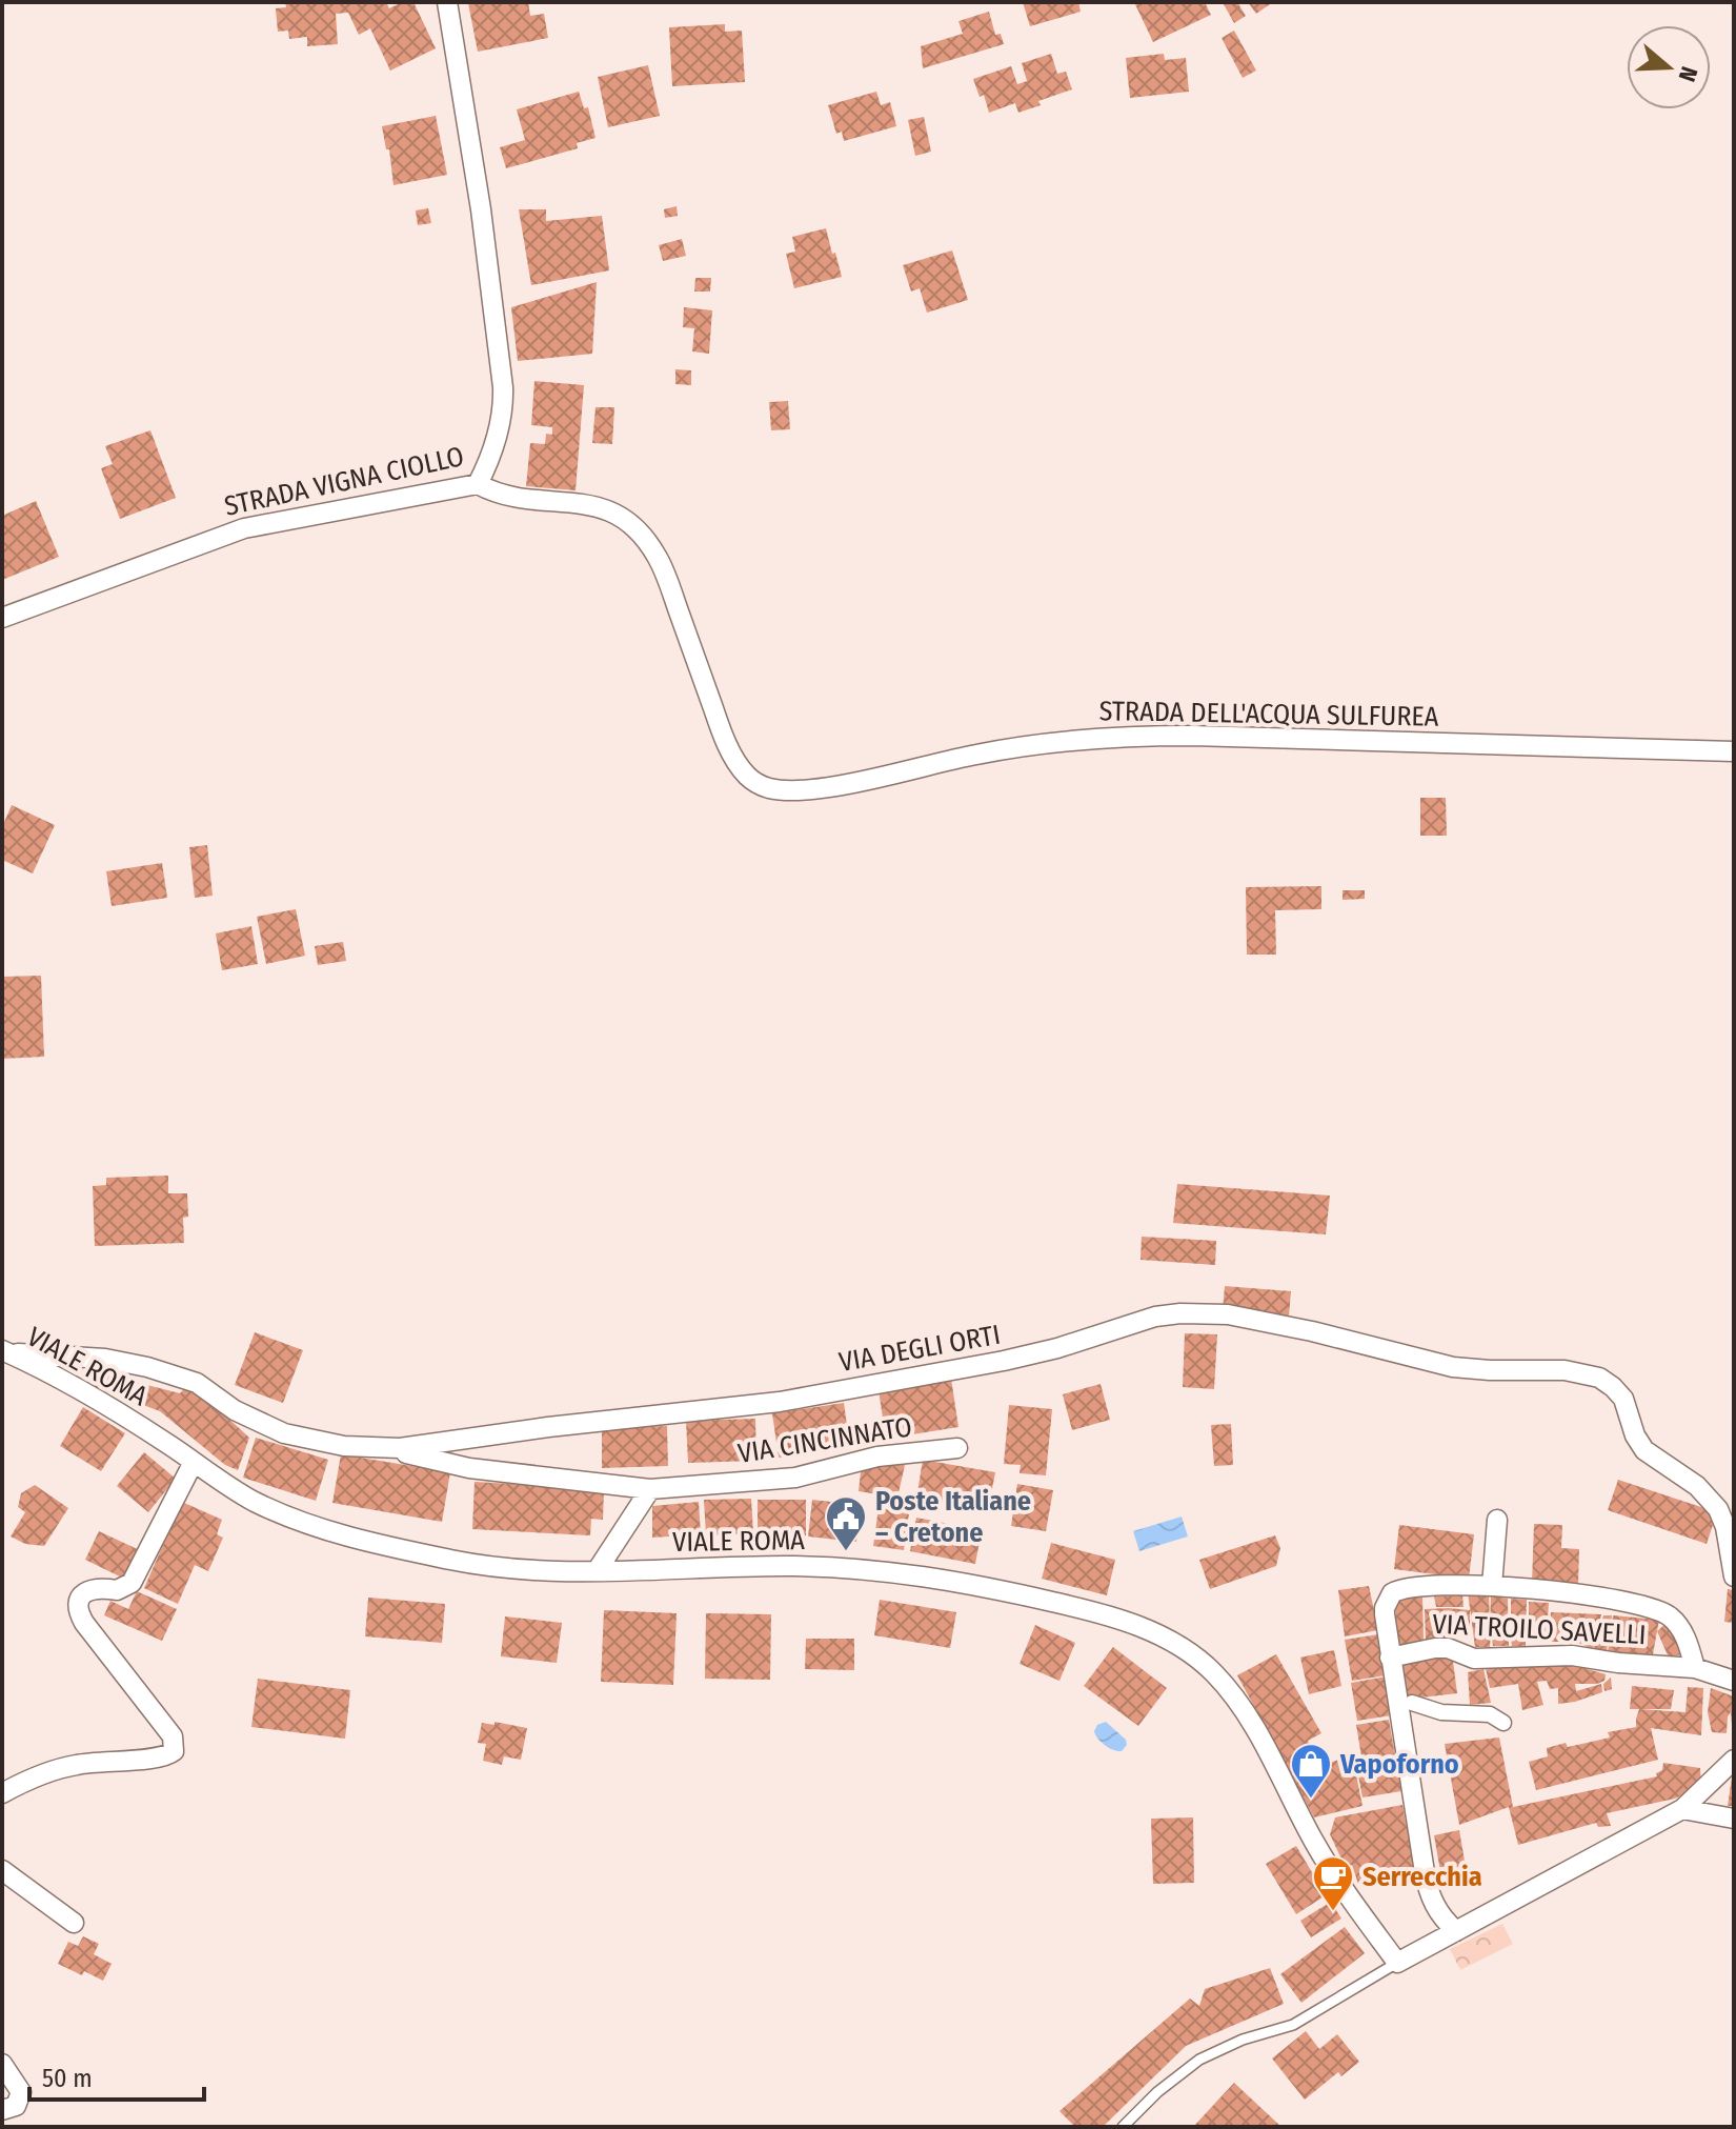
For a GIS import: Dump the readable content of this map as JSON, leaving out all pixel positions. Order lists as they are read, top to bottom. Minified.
{"streets":{"street":["STRADA VIGNA CIOLLO","STRADA DELL'ACQUA SULFUREA","VIA DEGLI ORTI","VIALE ROMA","VIA CINCINNATO","VIA TROILO SAVELLI"]},"crossings":[["STRADA VIGNA CIOLLO","STRADA DELL'ACQUA SULFUREA"],["VIA DEGLI ORTI","VIALE ROMA"],["VIA DEGLI ORTI","VIA CINCINNATO"]],"places":{"public building":["Poste Italiane – Cretone"],"shop":["Vapoforno"],"cafe":["Serrecchia"]},"scale_bar":"50 m","north":"right"}
